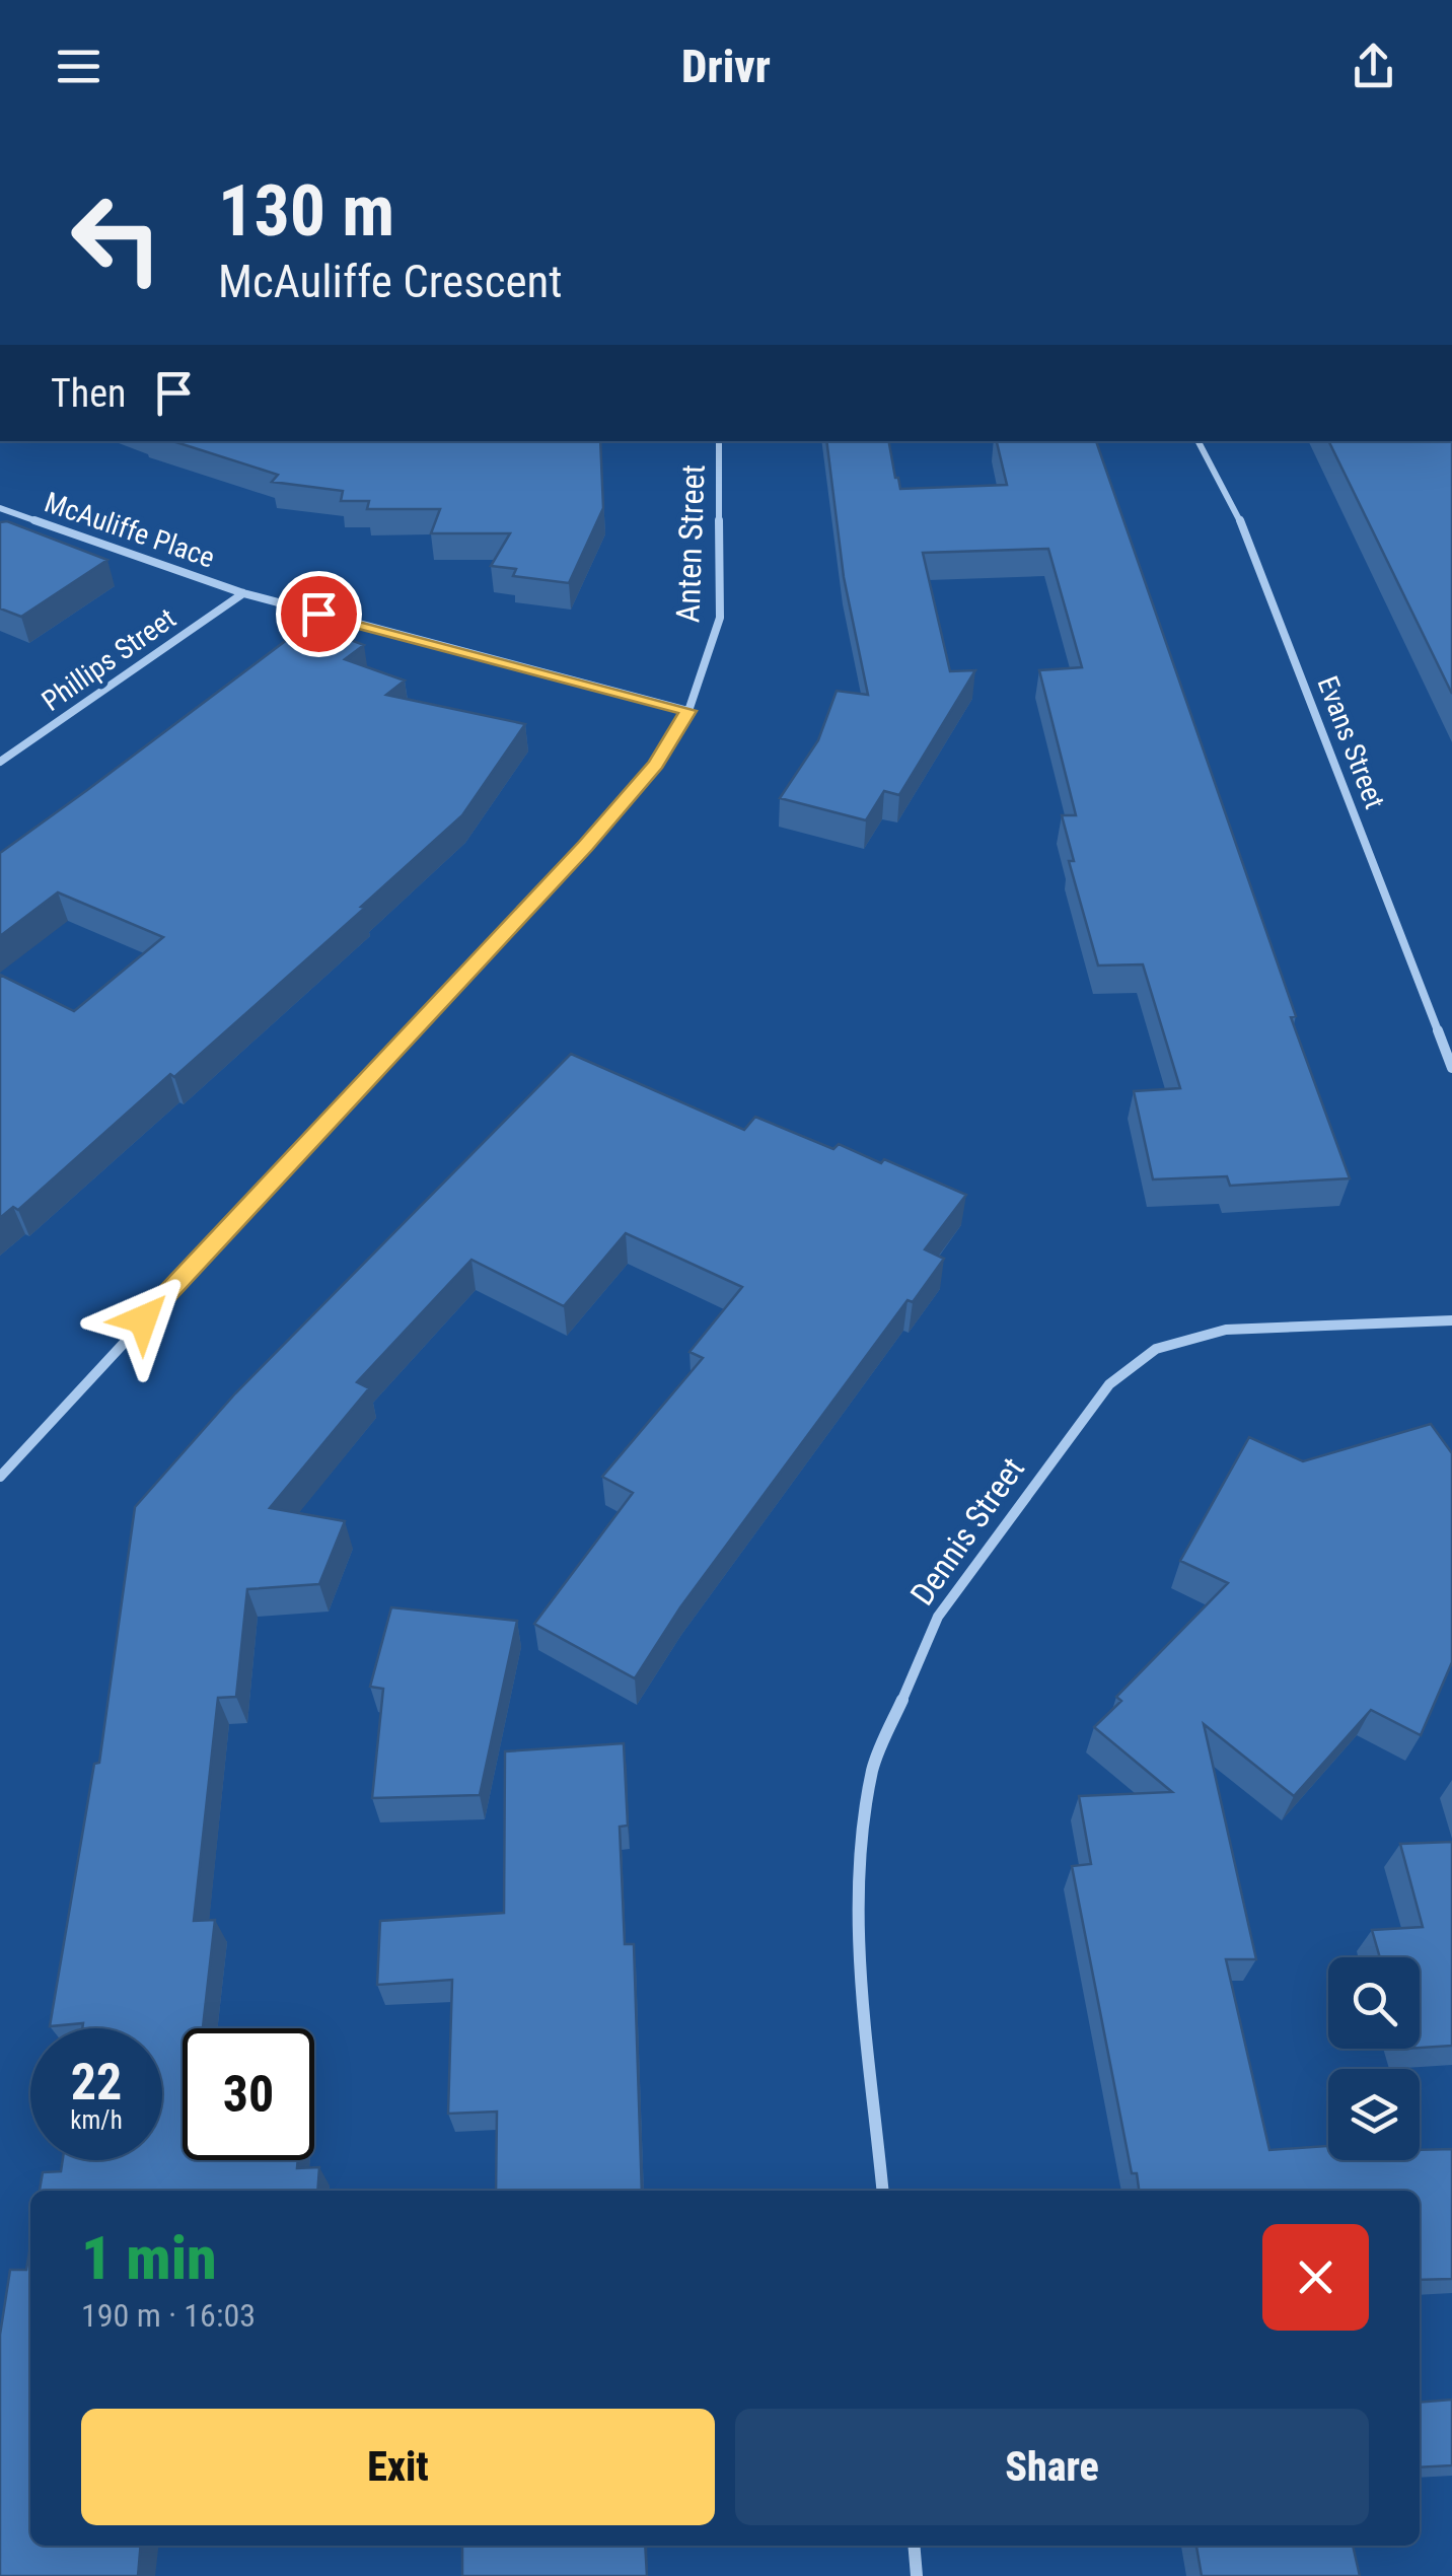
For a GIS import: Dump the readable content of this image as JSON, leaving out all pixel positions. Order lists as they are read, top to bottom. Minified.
{"streets":{"street":["McAuliffe Place","Anten Street","Phillips Street","Evans Street","Dennis Street"]},"crossings":[["McAuliffe Place","Anten Street"],["McAuliffe Place","Phillips Street"]],"page":{"header":"Drivr","turn":["130 m","McAuliffe Crescent"],"then":"Then","speed":"22 km/h","limit":"30","heading":["1 min","190 m · 16:03"],"buttons":["Exit","Share"]}}
